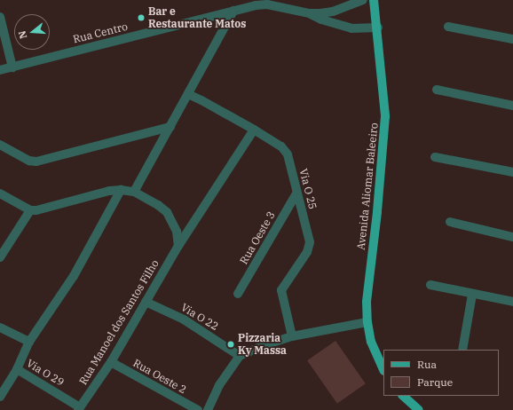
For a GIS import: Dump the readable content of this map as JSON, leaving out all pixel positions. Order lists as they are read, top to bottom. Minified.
{"streets":{"main road":["Avenida Aliomar Baleeiro"],"street":["Rua Centro","Via O 25","Rua Oeste 3","Via O 22","Rua Manoel dos Santos Filho","Via O 29","Rua Oeste 2"]},"crossings":[["Rua Centro","Avenida Aliomar Baleeiro"],["Via O 25","Rua Oeste 3"],["Via O 25","Rua Manoel dos Santos Filho"],["Via O 22","Rua Manoel dos Santos Filho"],["Rua Manoel dos Santos Filho","Via O 29"],["Rua Manoel dos Santos Filho","Rua Oeste 2"]],"places":["Bar e Restaurante Matos","Pizzaria Ky Massa"],"legend":["Rua","Parque"],"north":"left"}
